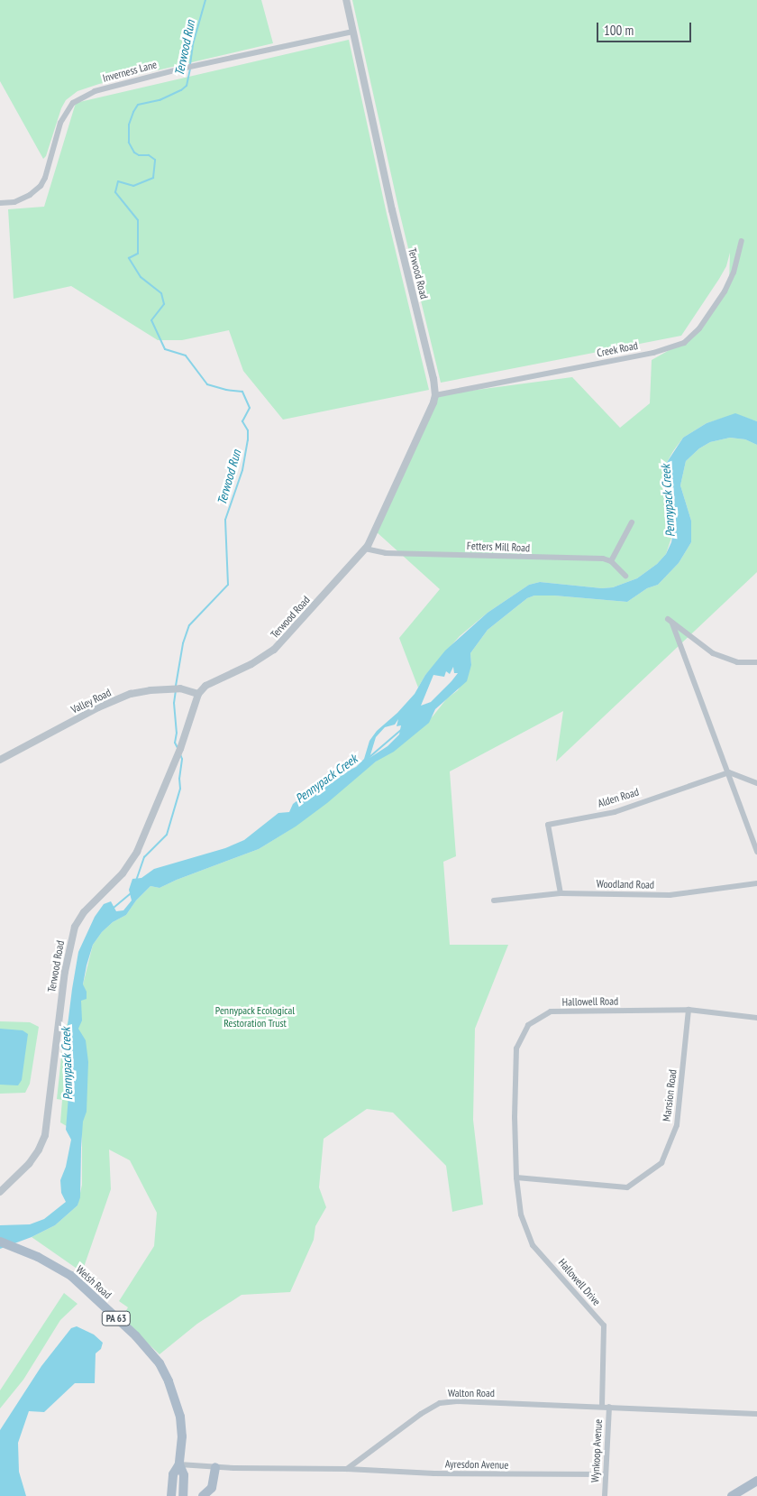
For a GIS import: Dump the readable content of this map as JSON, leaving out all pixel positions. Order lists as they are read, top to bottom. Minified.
{"streets":{"main road":["Welsh Road","PA 63"],"street":["Inverness Lane","Terwood Road","Creek Road","Fetters Mill Road","Valley Road","Alden Road","Woodland Road","Hallowell Road","Mansion Road","Hallowell Drive","Walton Road","Wynkoop Avenue","Ayresdon Avenue"]},"crossings":[["Inverness Lane","Terwood Road"],["Terwood Road","Creek Road"],["Terwood Road","Fetters Mill Road"],["Terwood Road","Valley Road"],["Alden Road","Woodland Road"],["Hallowell Road","Mansion Road"],["Hallowell Road","Hallowell Drive"],["Mansion Road","Hallowell Drive"],["Hallowell Drive","Walton Road"],["Walton Road","Wynkoop Avenue"],["Walton Road","Ayresdon Avenue"],["Wynkoop Avenue","Ayresdon Avenue"]],"water":["Terwood Run","Pennypack Creek"],"parks":["Pennypack Ecological Restoration Trust"],"scale_bar":"100 m"}
